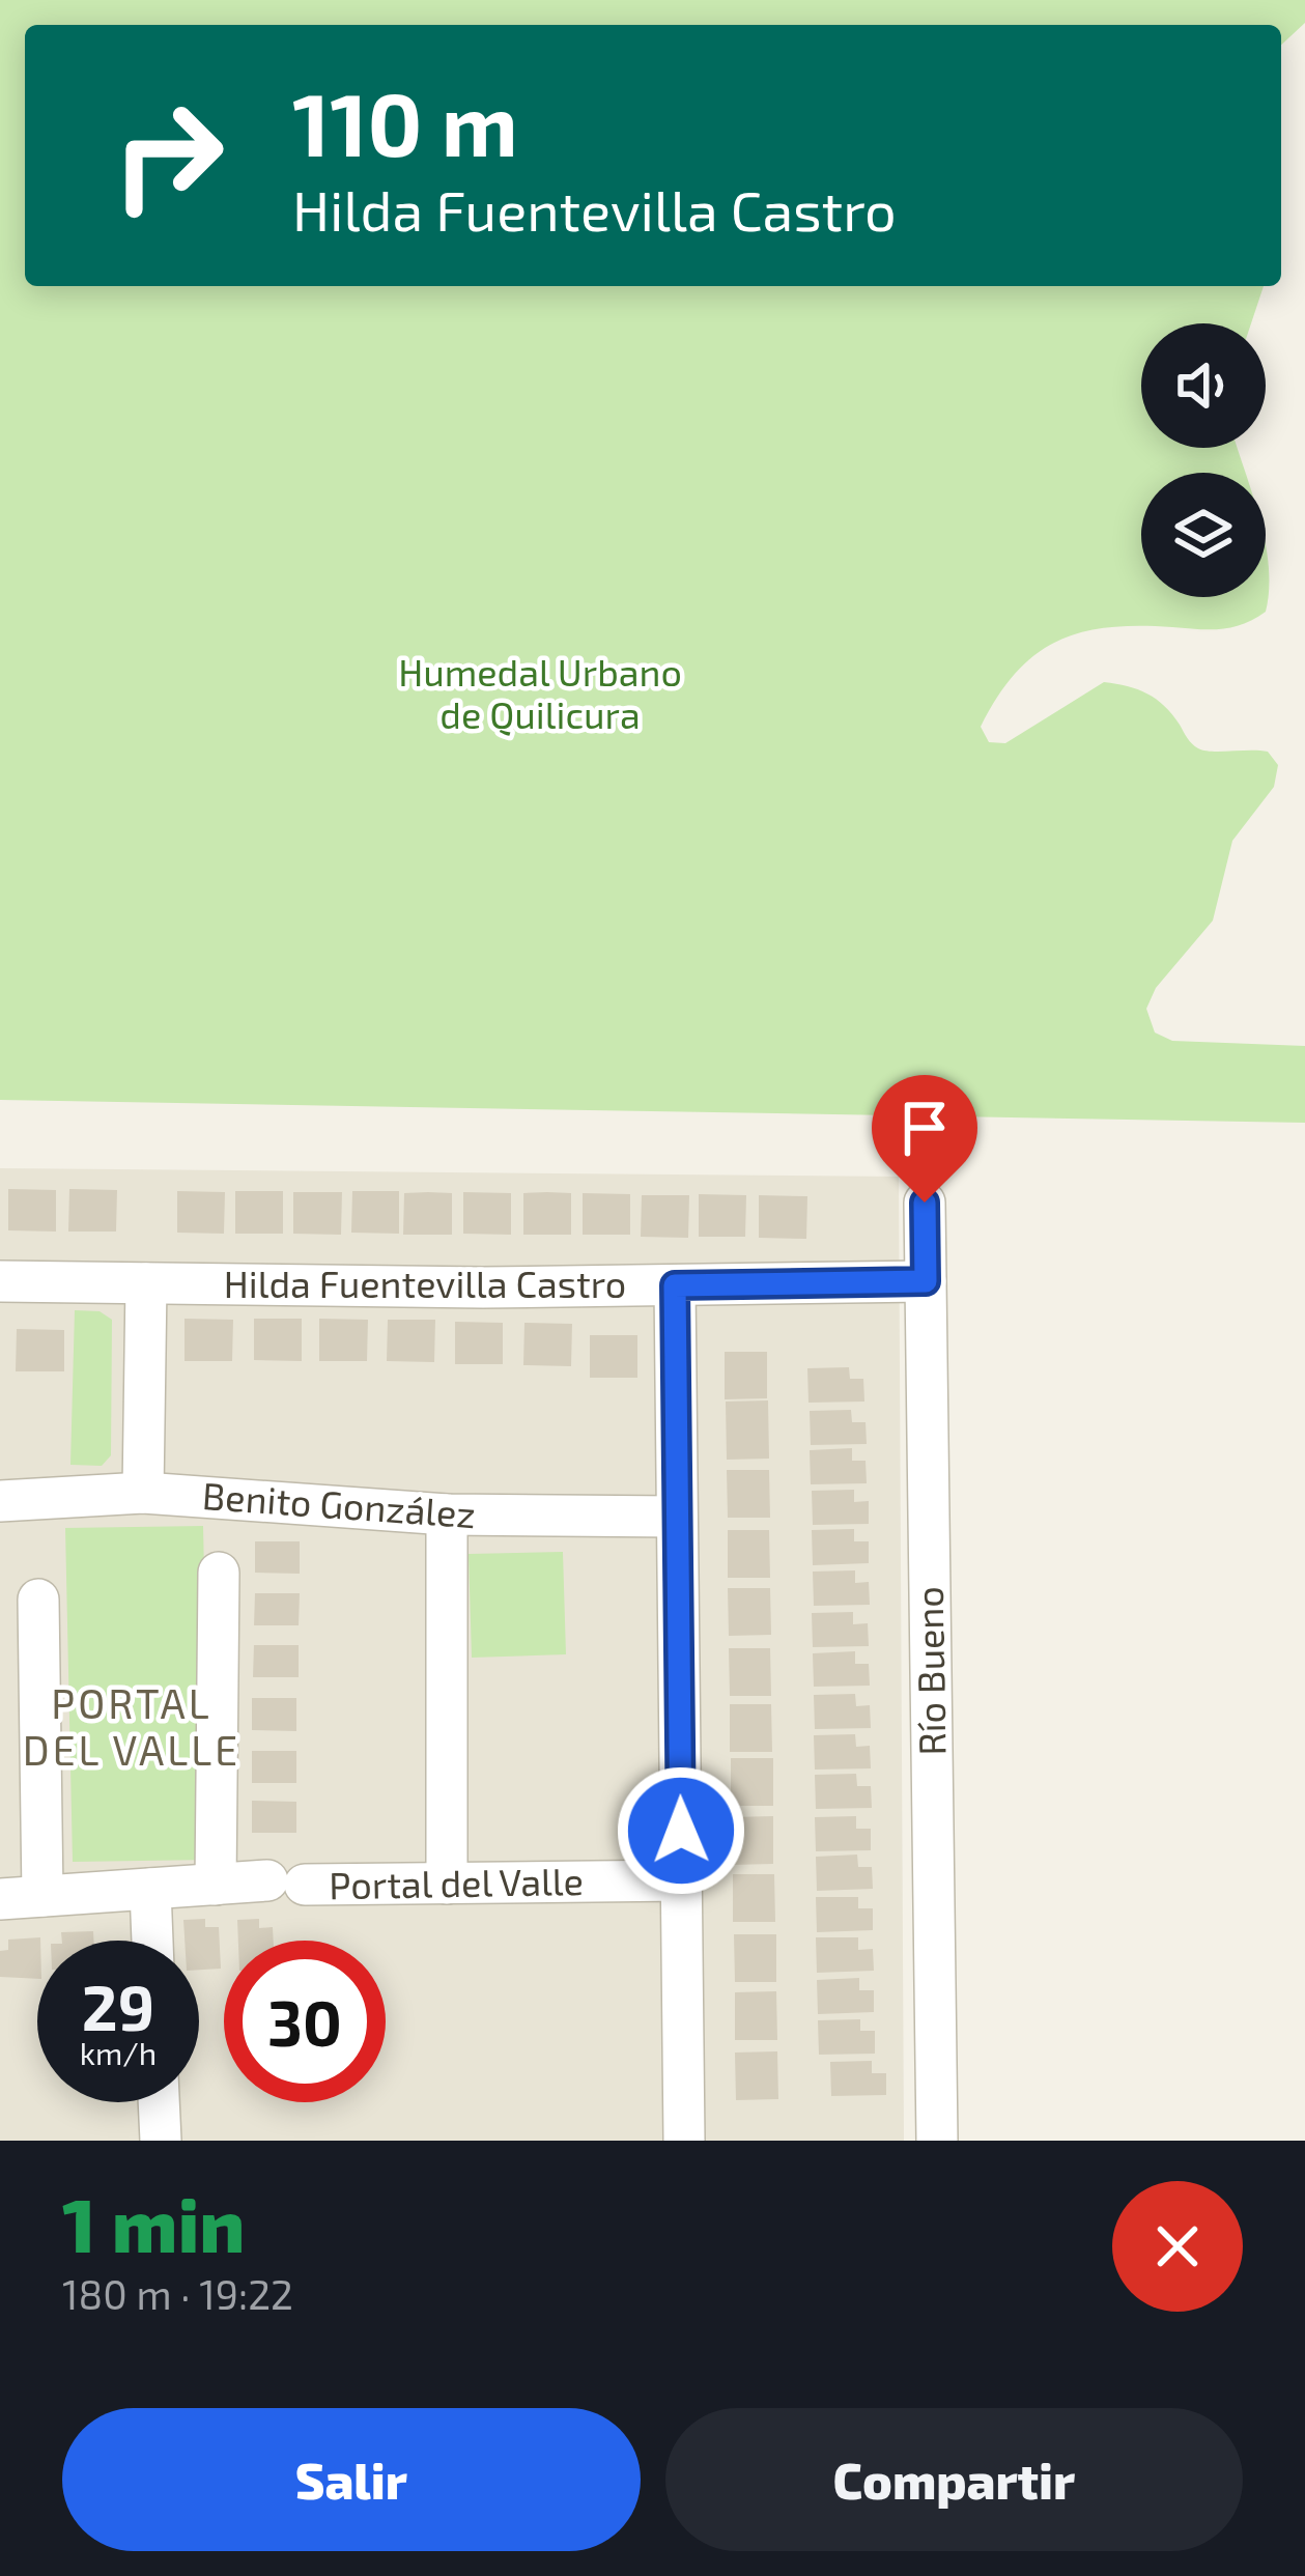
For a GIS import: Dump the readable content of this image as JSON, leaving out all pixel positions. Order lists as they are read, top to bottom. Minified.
{"streets":{"street":["Hilda Fuentevilla Castro","Benito González","Río Bueno","Portal del Valle"]},"crossings":[["Hilda Fuentevilla Castro","Río Bueno"]],"districts":["PORTAL DEL VALLE"],"parks":["Humedal Urbano de Quilicura"],"page":{"turn":["110 m","Hilda Fuentevilla Castro"],"speed":"29 km/h","limit":"30","heading":["1 min","180 m · 19:22"],"buttons":["Salir","Compartir"]}}
